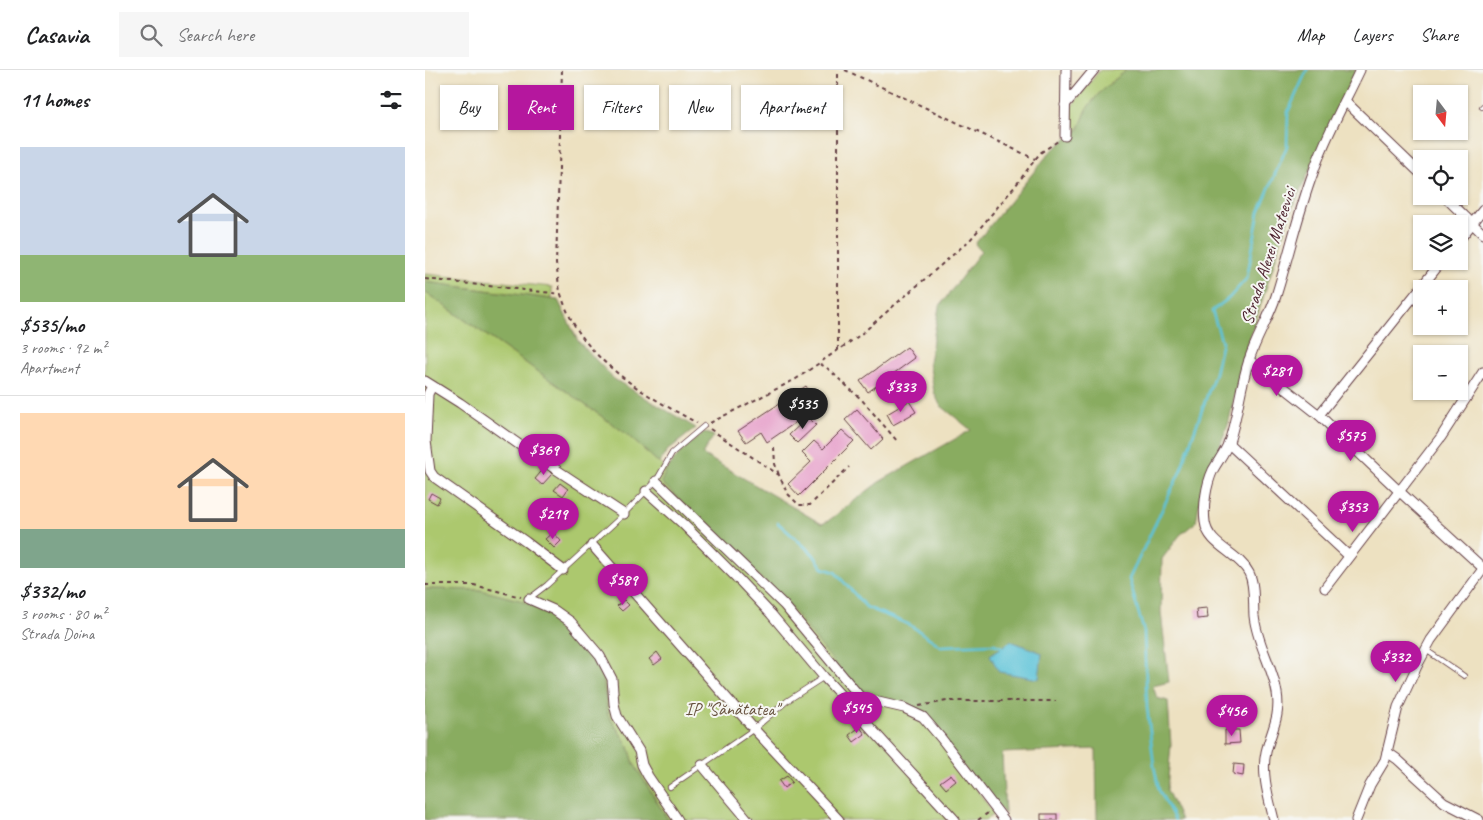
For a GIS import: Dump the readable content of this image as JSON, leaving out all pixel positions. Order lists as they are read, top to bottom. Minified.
{"streets":{"street":["Strada Alexei Mateevici"]},"parks":["IP \"Sănătatea\""],"north":"bottom","page":{"header":"Casavia","search":"Search here","nav":["Map","Layers","Share"],"heading":"11 homes","map_buttons":["+","−"],"chip":["Buy","Rent","Filters","New","Apartment"],"list":[{"name":"$535/mo","note":"3 rooms · 92 m² · Apartment"},{"name":"$332/mo","note":"3 rooms · 80 m² · Strada Doina"}],"price":["$281","$333","$535","$575","$369","$353","$219","$589","$332","$545","$456"]}}
